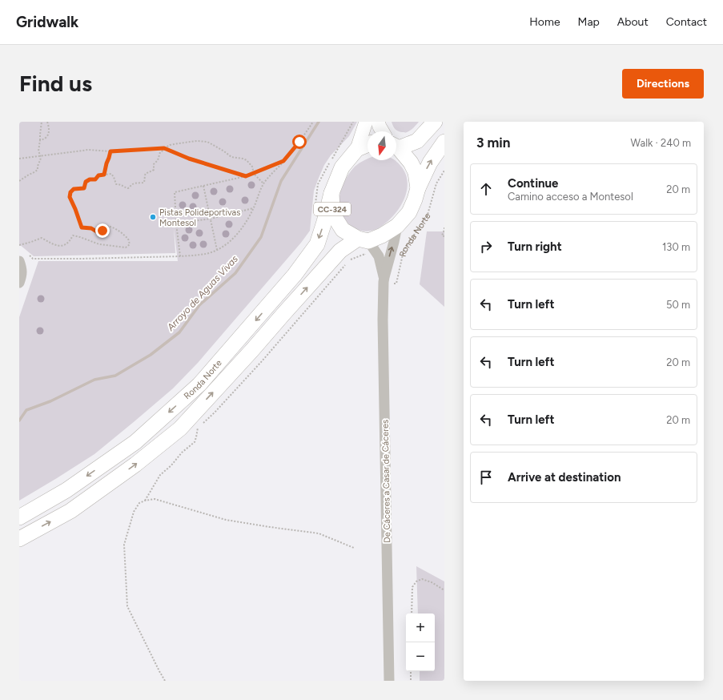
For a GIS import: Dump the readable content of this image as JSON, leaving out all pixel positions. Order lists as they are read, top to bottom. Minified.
{"streets":{"highway":["CC-324","Ronda Norte"],"street":["De Cáceres a Casar de Cáceres"]},"crossings":[["CC-324","Ronda Norte"],["CC-324","De Cáceres a Casar de Cáceres"],["Ronda Norte","De Cáceres a Casar de Cáceres"]],"water":["Arroyo de Aguas Vivas"],"places":["Pistas Polideportivas Montesol"],"north":"bottom","page":{"header":"Gridwalk","nav":["Home","Map","About","Contact"],"buttons":"Directions","title":"Find us","heading":["3 min","Walk · 240 m"],"list":[["Continue","Camino acceso a Montesol","20 m"],["Turn right","130 m"],["Turn left","50 m"],["Turn left","20 m"],["Turn left","20 m"],"Arrive at destination"],"map_buttons":["+","−"]}}
